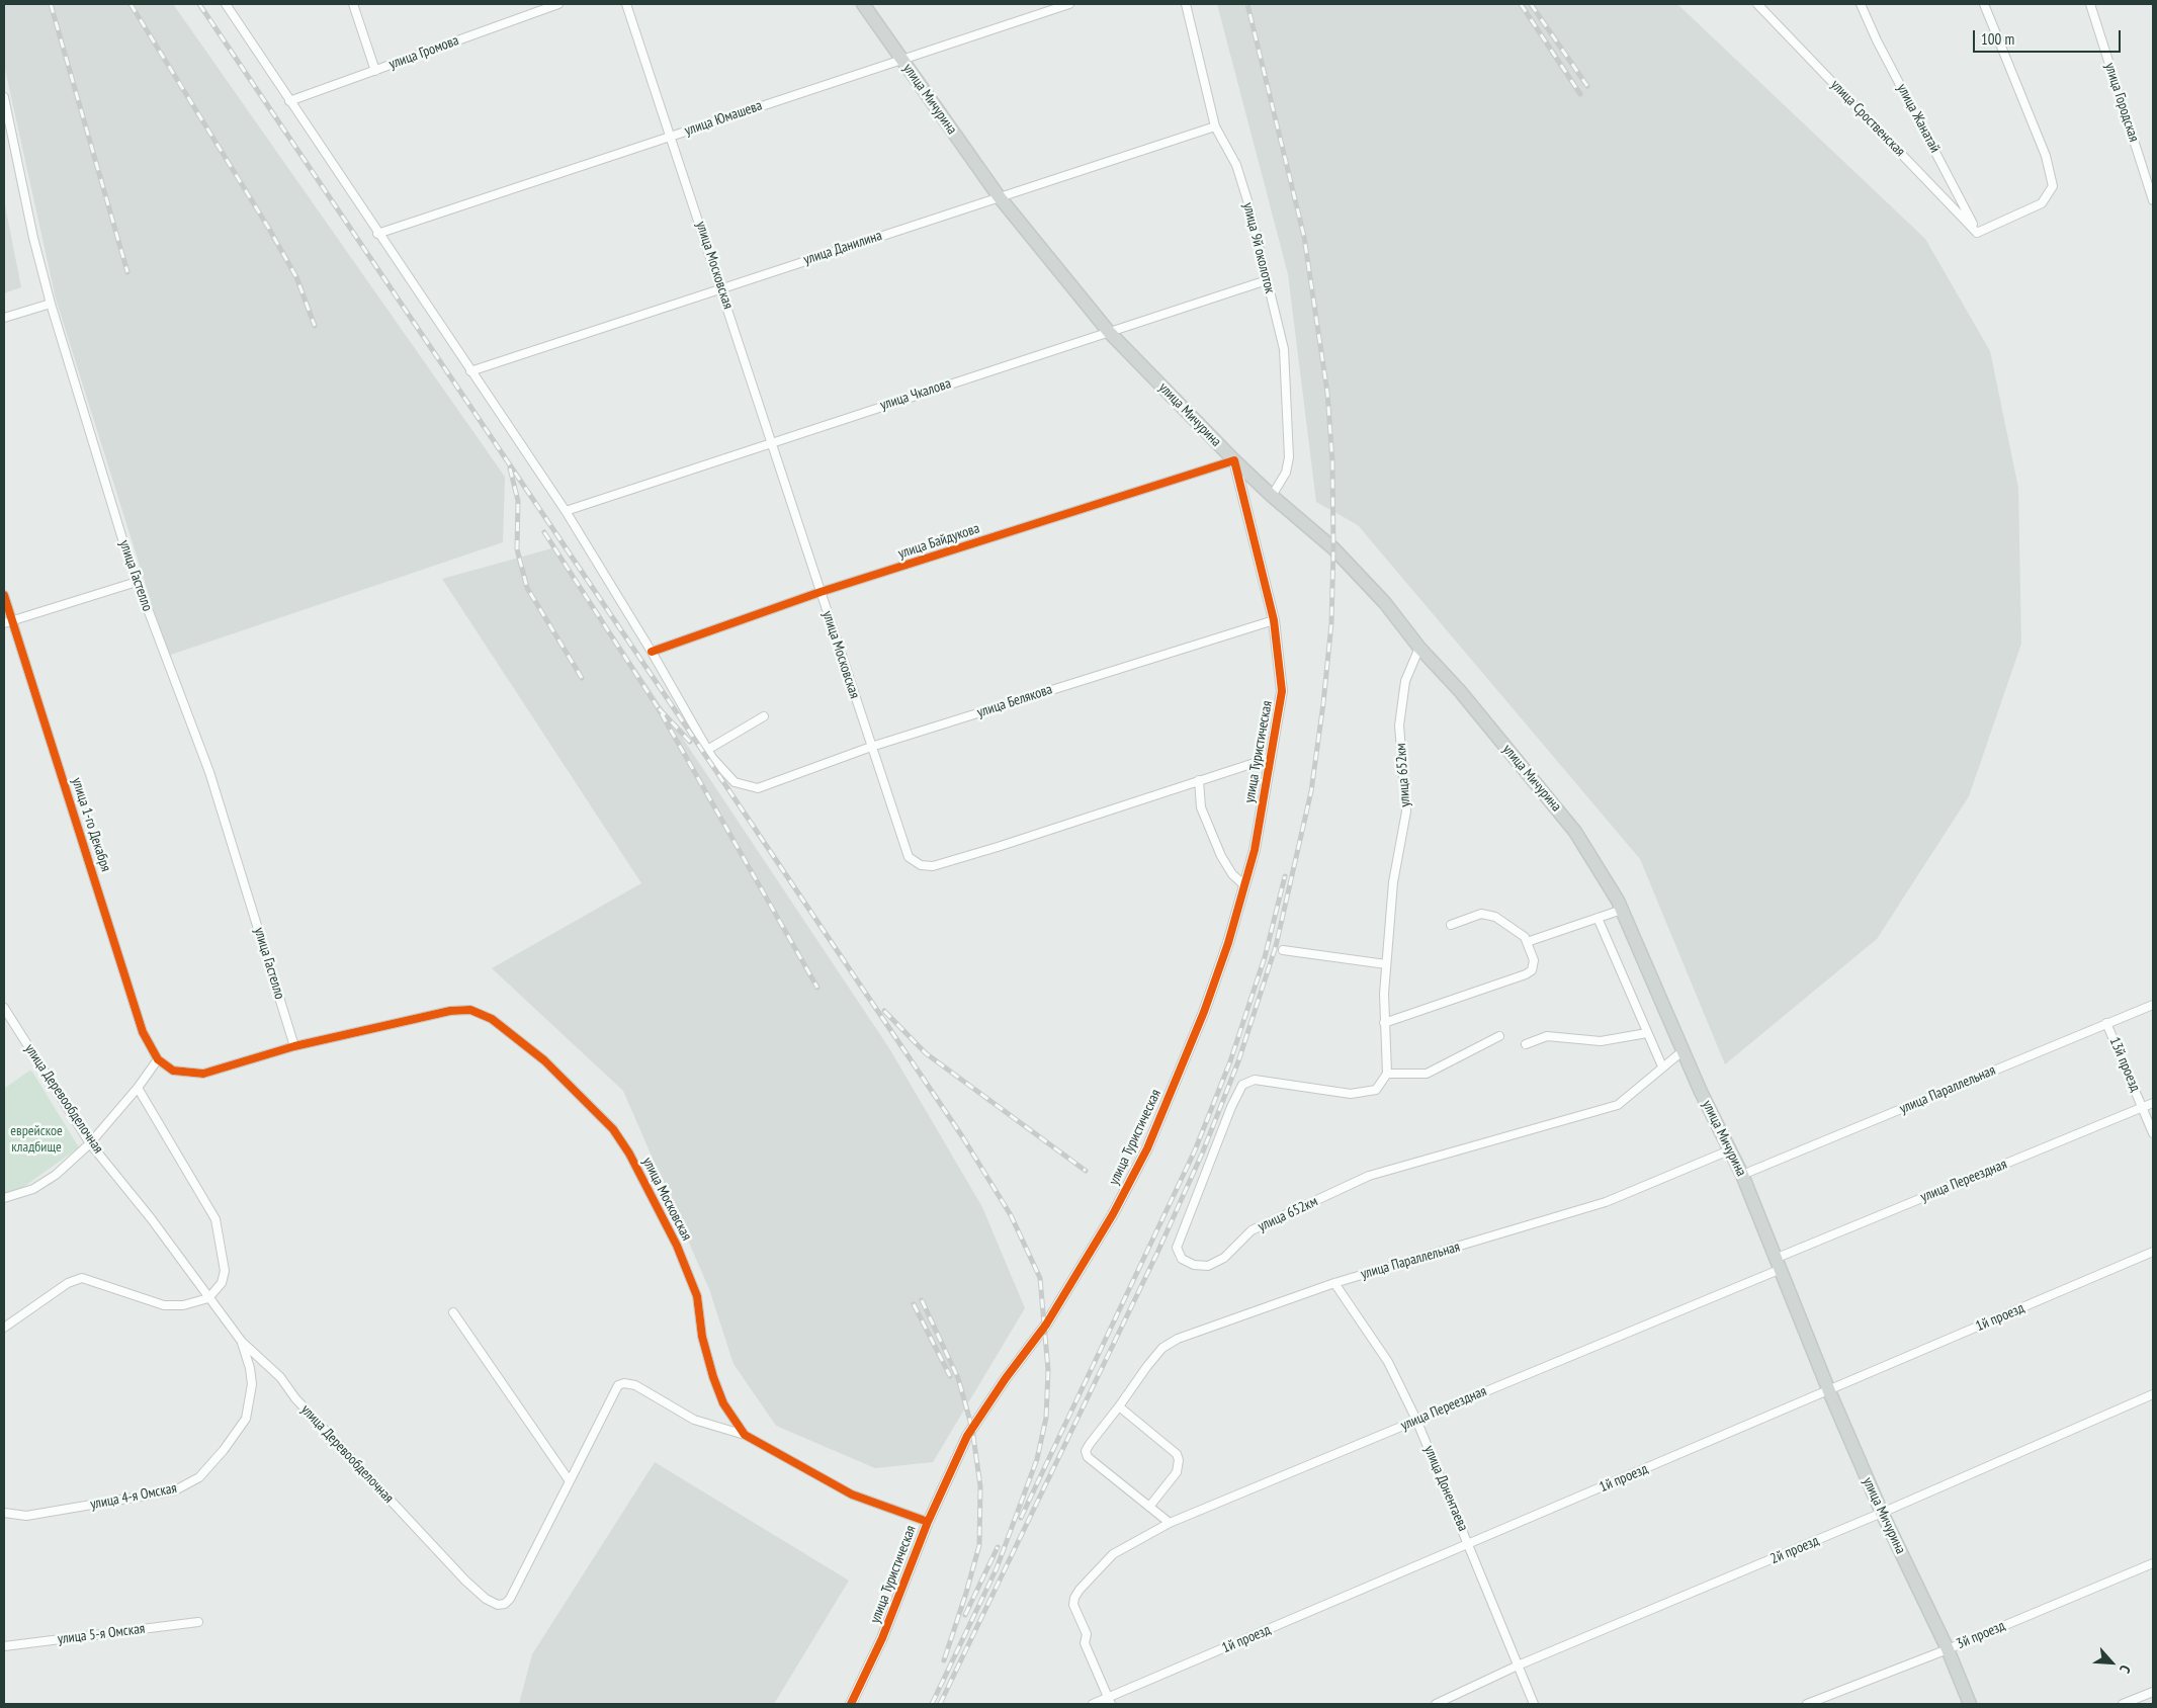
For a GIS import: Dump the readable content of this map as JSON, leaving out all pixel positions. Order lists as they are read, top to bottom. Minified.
{"streets":{"main road":["улица Мичурина"],"street":["улица Громова","улица Городская","улица Юмашева","улица Сроственская","улица Жанатай","улица Данилина","улица 9й околоток","улица Московская","улица Чкалова","улица Байдукова","улица Гастелло","улица Белякова","улица Туристическая","улица 652км","улица 1-го Декабря","13й проезд","улица Параллельная","улица Деревообделочная","улица Переездная","1й проезд","улица Донентаева","улица 4-я Омская","2й проезд","улица 5-я Омская","3й проезд"]},"crossings":[["улица Мичурина","улица Юмашева"],["улица Мичурина","улица Данилина"],["улица Мичурина","улица 9й околоток"],["улица Мичурина","улица Чкалова"],["улица Мичурина","улица Байдукова"],["улица Мичурина","улица Туристическая"],["улица Мичурина","улица 652км"],["улица Мичурина","улица Параллельная"],["улица Мичурина","улица Переездная"],["улица Мичурина","1й проезд"],["улица Мичурина","2й проезд"],["улица Мичурина","3й проезд"],["улица Юмашева","улица Московская"],["улица Сроственская","улица Жанатай"],["улица Данилина","улица 9й околоток"],["улица Данилина","улица Московская"],["улица 9й околоток","улица Чкалова"],["улица Московская","улица Чкалова"],["улица Московская","улица Байдукова"],["улица Московская","улица Гастелло"],["улица Московская","улица Белякова"],["улица Московская","улица Туристическая"],["улица Московская","улица 1-го Декабря"],["улица Байдукова","улица Туристическая"],["улица Белякова","улица Туристическая"],["13й проезд","улица Параллельная"],["13й проезд","улица Переездная"],["улица Параллельная","улица Донентаева"],["улица Деревообделочная","улица 4-я Омская"],["улица Переездная","1й проезд"],["улица Переездная","улица Донентаева"],["1й проезд","улица Донентаева"],["улица Донентаева","2й проезд"]],"parks":["еврейское кладбище"],"scale_bar":"100 m","north":"bottom right"}
